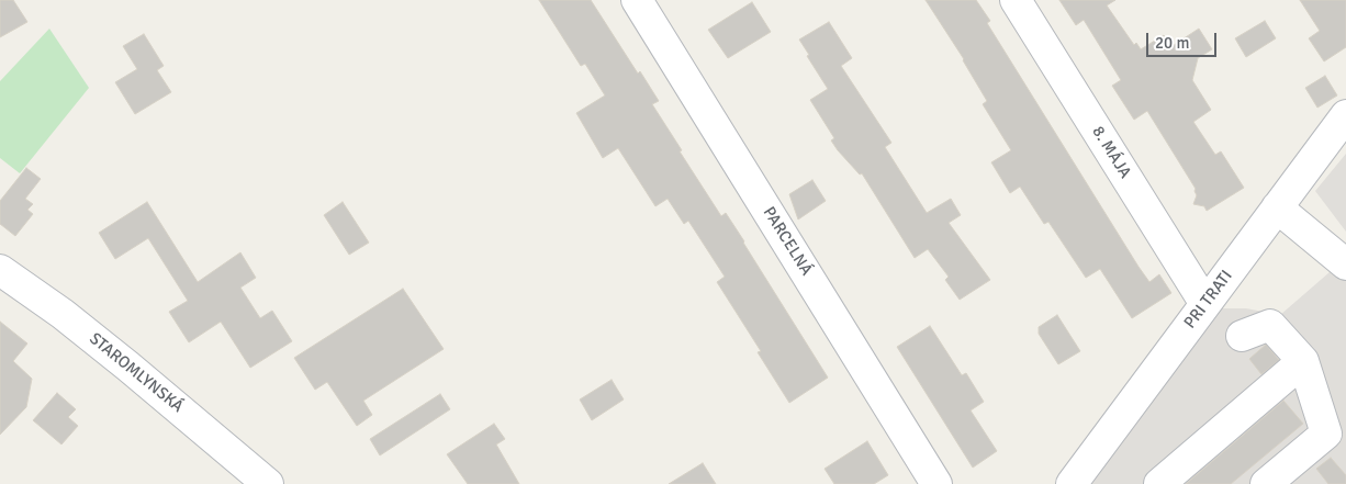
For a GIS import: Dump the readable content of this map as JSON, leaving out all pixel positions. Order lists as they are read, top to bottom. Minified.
{"streets":{"street":["8. MÁJA","PARCELNÁ","PRI TRATI","STAROMLYNSKÁ"]},"crossings":[["8. MÁJA","PRI TRATI"]],"scale_bar":"20 m"}
